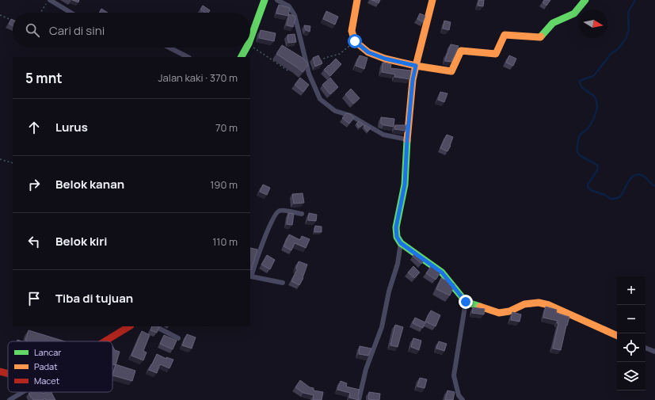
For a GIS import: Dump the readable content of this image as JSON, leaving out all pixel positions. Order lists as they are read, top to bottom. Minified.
{"legend":["Lancar","Padat","Macet"],"north":"right","page":{"search":"Cari di sini","heading":["5 mnt","Jalan kaki · 370 m"],"list":[["Lurus","70 m"],["Belok kanan","190 m"],["Belok kiri","110 m"],"Tiba di tujuan"],"map_buttons":["+","−"]}}
